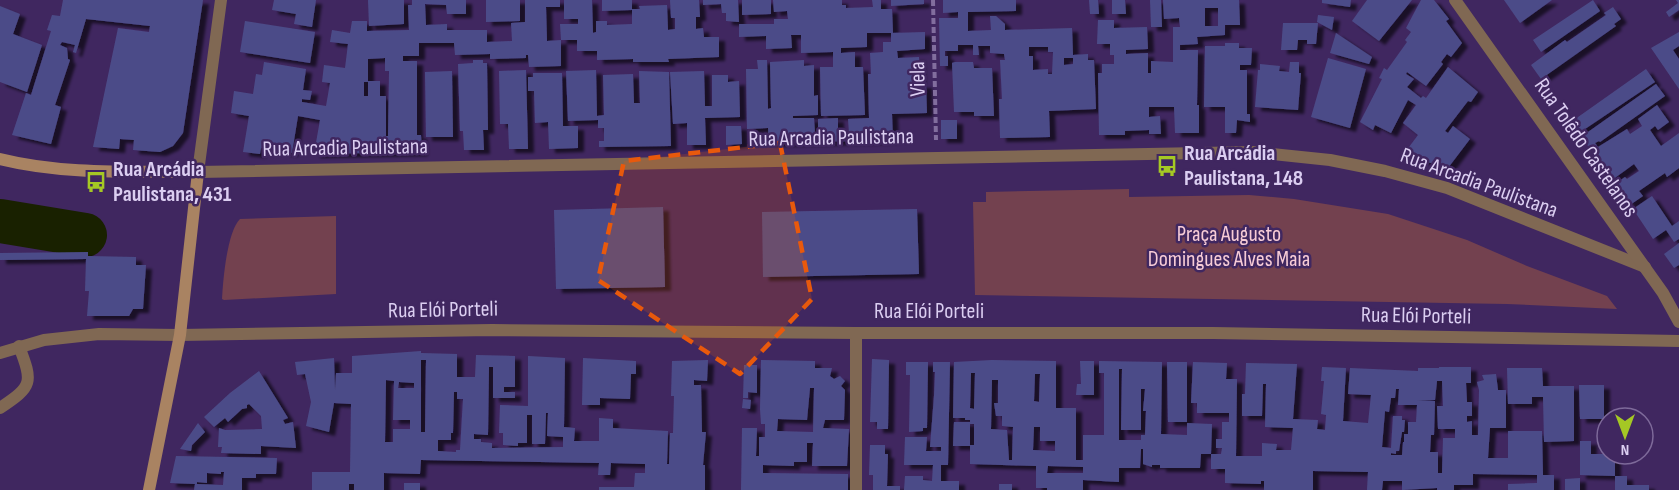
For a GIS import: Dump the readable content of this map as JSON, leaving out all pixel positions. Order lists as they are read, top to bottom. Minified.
{"streets":{"street":["Rua Arcadia Paulistana","Rua Tolêdo Castelanos","Rua Elói Porteli"],"path":["Viela"]},"crossings":[["Viela","Rua Arcadia Paulistana"],["Rua Arcadia Paulistana","Rua Tolêdo Castelanos"]],"parks":["Praça Augusto Domingues Alves Maia"],"places":{"bus stop":["Rua Arcádia Paulistana, 148","Rua Arcádia Paulistana, 431"]},"north":"bottom"}
